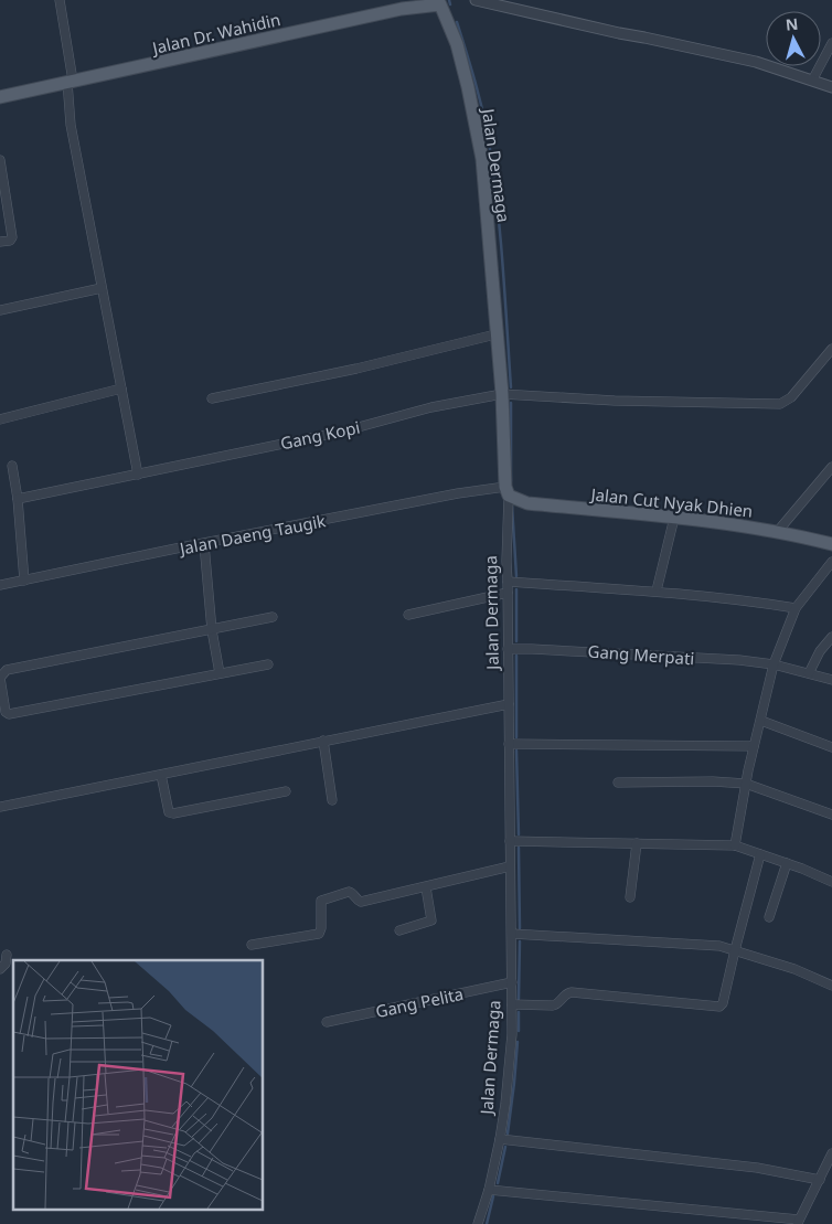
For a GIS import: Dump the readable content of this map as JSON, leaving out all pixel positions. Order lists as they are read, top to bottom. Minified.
{"streets":{"main road":["Jalan Dr. Wahidin","Jalan Dermaga","Jalan Cut Nyak Dhien"],"street":["Gang Kopi","Jalan Daeng Taugik","Gang Merpati","Gang Pelita"]},"crossings":[["Jalan Dr. Wahidin","Jalan Dermaga"],["Jalan Dermaga","Gang Kopi"],["Jalan Dermaga","Jalan Cut Nyak Dhien"],["Jalan Dermaga","Jalan Daeng Taugik"],["Jalan Dermaga","Gang Merpati"],["Jalan Dermaga","Gang Pelita"],["Jalan Cut Nyak Dhien","Jalan Daeng Taugik"]],"north":"top"}
